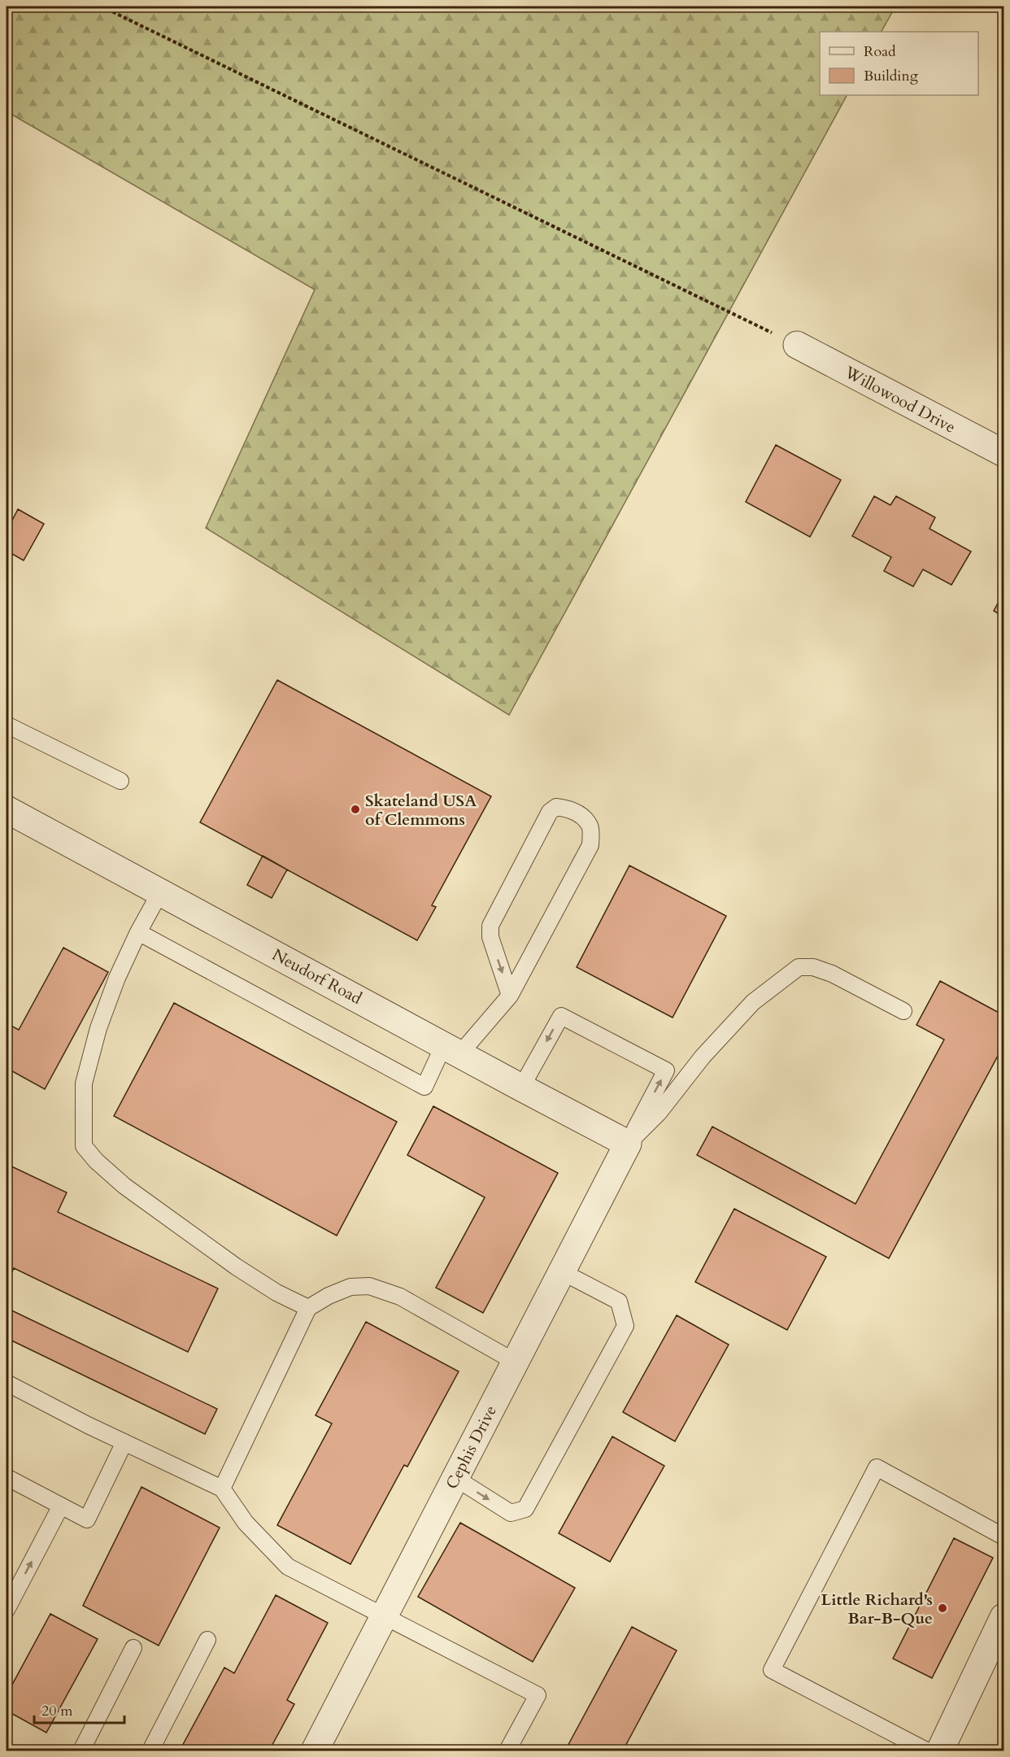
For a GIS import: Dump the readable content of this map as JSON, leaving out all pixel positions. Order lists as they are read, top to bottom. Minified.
{"streets":{"street":["Willowood Drive","Neudorf Road","Cephis Drive"]},"crossings":[["Neudorf Road","Cephis Drive"]],"places":["Skateland USA of Clemmons","Little Richard's Bar-B-Que"],"legend":["Road","Building"],"scale_bar":"20 m"}
